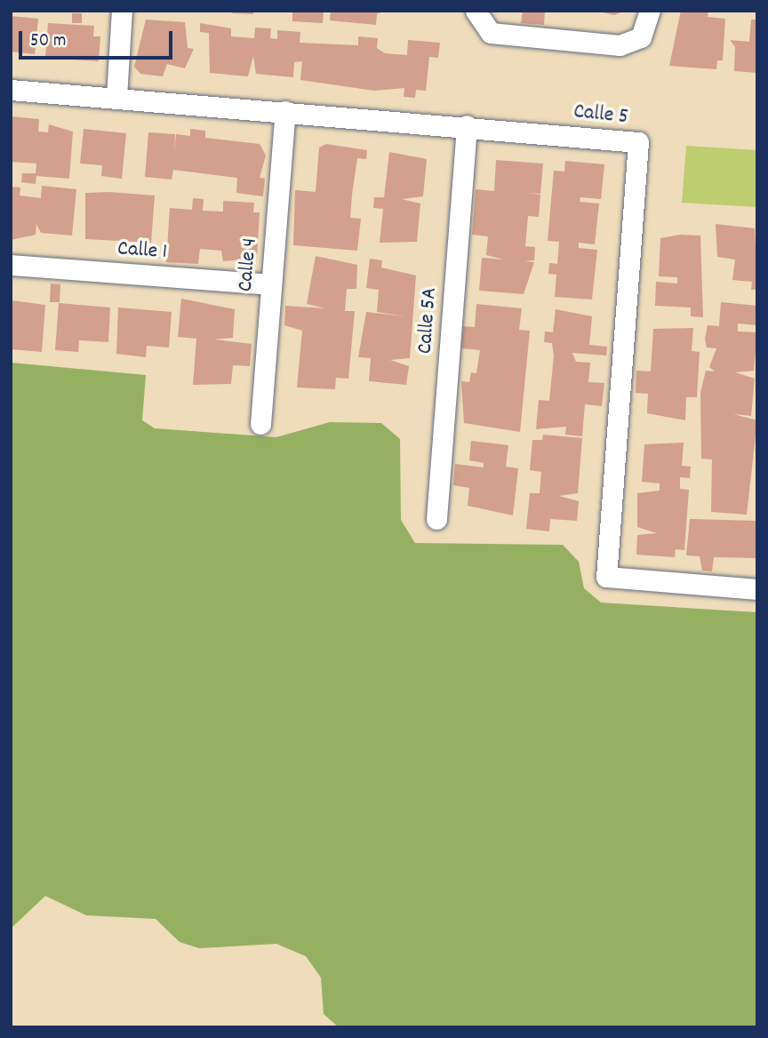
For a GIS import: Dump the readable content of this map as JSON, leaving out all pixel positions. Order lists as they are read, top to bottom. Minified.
{"streets":{"street":["Calle 5","Calle 1","Calle 4","Calle 5A"]},"crossings":[["Calle 5","Calle 4"],["Calle 5","Calle 5A"],["Calle 1","Calle 4"]],"scale_bar":"50 m"}
